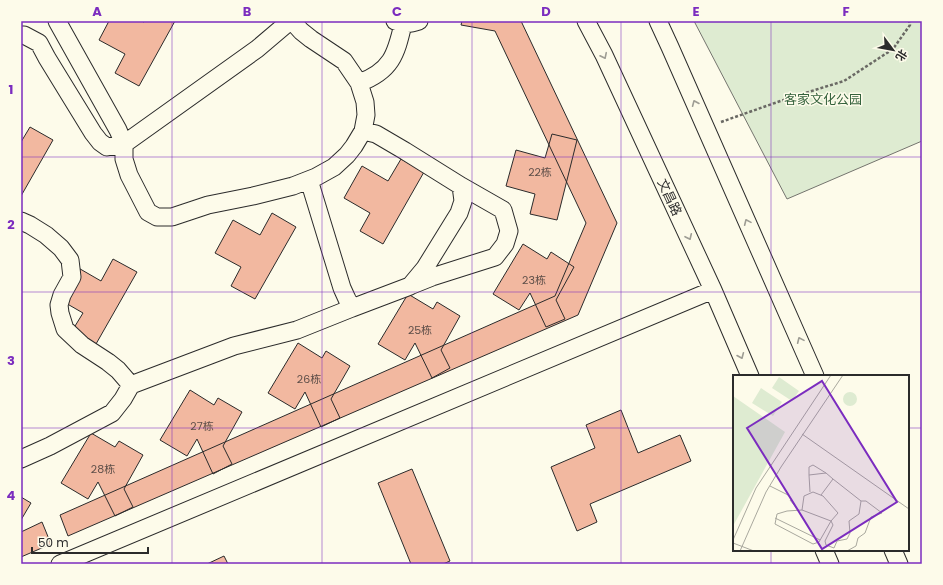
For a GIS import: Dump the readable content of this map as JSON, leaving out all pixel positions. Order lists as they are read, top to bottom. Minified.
{"streets":{"street":["文昌路"]},"parks":["客家文化公园"],"house_numbers":["22栋","23栋","25栋","26栋","27栋","28栋"],"scale_bar":"50 m","north":"bottom right","grid":{"columns":["A","B","C","D","E","F"],"rows":["1","2","3","4"]}}
